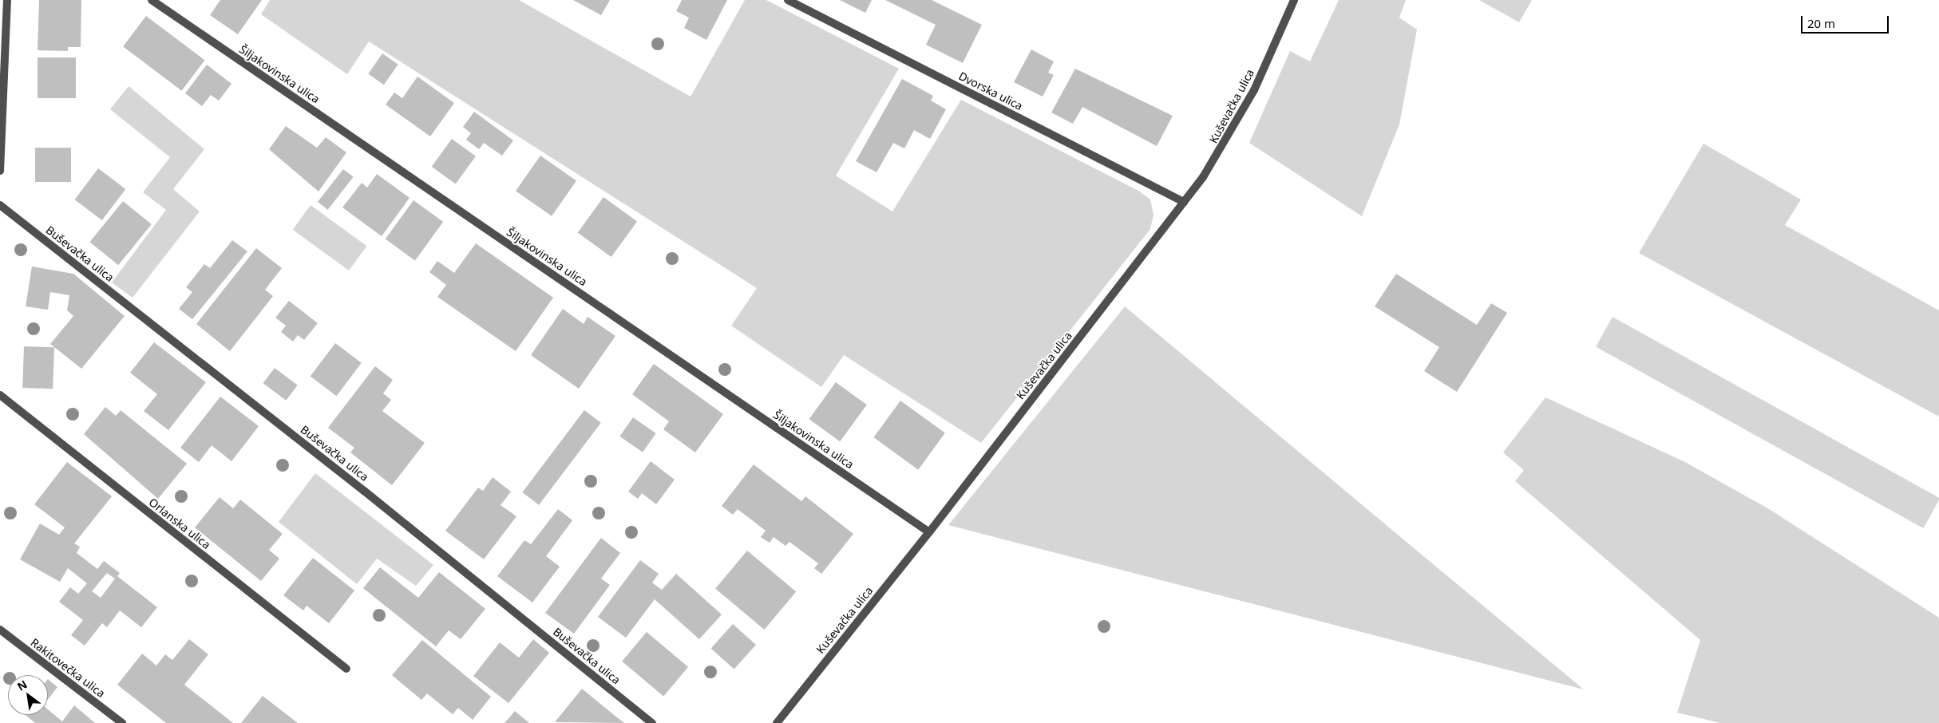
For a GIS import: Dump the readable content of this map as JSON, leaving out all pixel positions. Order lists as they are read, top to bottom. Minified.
{"streets":{"street":["Šiljakovinska ulica","Dvorska ulica","Kuševačka ulica","Buševačka ulica","Orlanska ulica","Rakitovečka ulica"]},"crossings":[["Šiljakovinska ulica","Kuševačka ulica"],["Dvorska ulica","Kuševačka ulica"]],"scale_bar":"20 m","north":"top left"}
